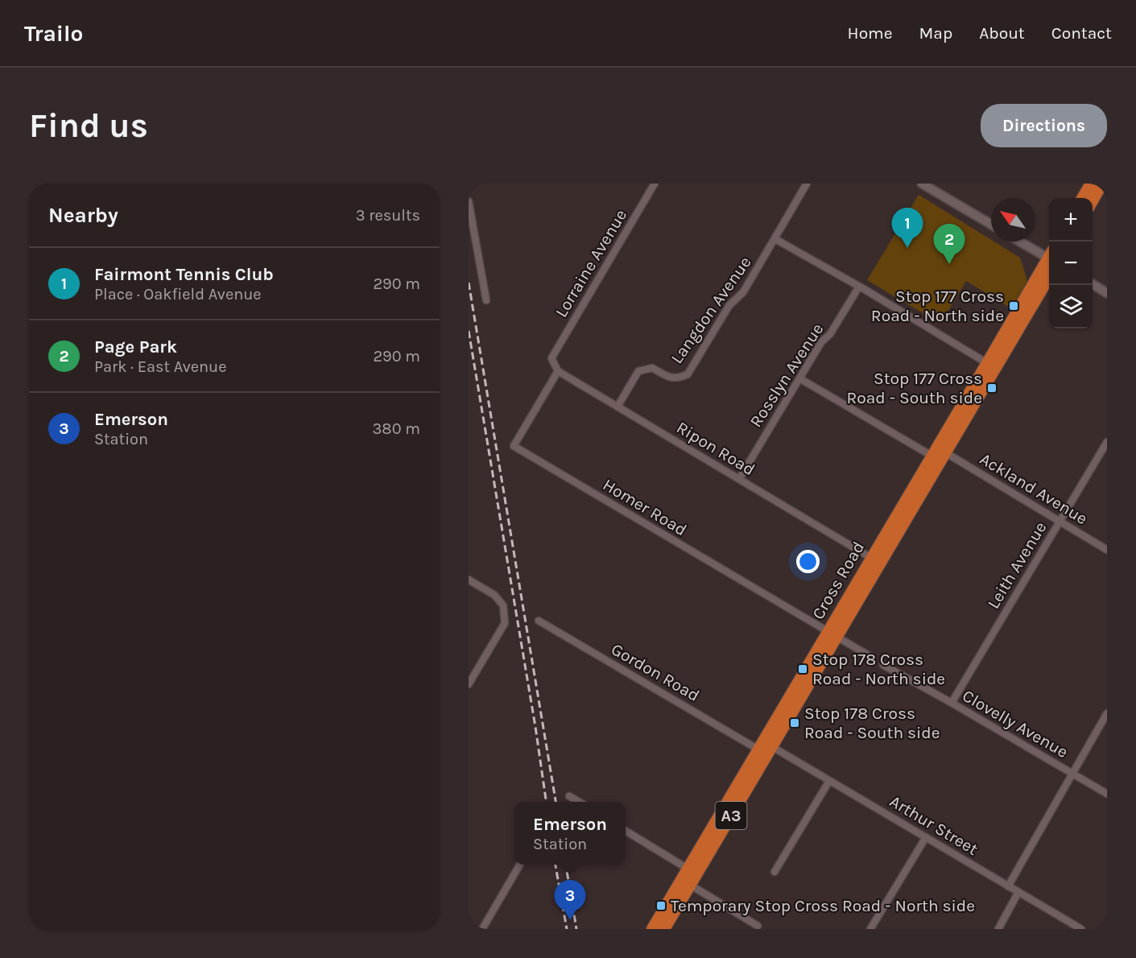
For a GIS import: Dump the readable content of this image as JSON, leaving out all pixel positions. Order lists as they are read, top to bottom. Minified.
{"streets":{"highway":["Cross Road","A3"],"street":["Lorraine Avenue","Langdon Avenue","Rosslyn Avenue","Ripon Road","Ackland Avenue","Homer Road","Leith Avenue","Gordon Road","Clovelly Avenue","Arthur Street"]},"crossings":[["Lorraine Avenue","Ripon Road"],["Lorraine Avenue","Homer Road"],["Langdon Avenue","Ripon Road"],["Rosslyn Avenue","Ripon Road"],["Ripon Road","Homer Road"],["Ripon Road","Cross Road"],["Ackland Avenue","Leith Avenue"],["Ackland Avenue","Cross Road"],["Homer Road","Cross Road"],["Leith Avenue","Clovelly Avenue"],["Cross Road","Gordon Road"],["Cross Road","Arthur Street"]],"places":{"transit":["Stop 177 Cross Road - North side","Stop 177 Cross Road - South side","Stop 178 Cross Road - North side","Stop 178 Cross Road - South side","Temporary Stop Cross Road - North side"]},"north":"top left","page":{"header":"Trailo","nav":["Home","Map","About","Contact"],"buttons":"Directions","title":"Find us","heading":["Nearby","3 results"],"map_buttons":["+","−"],"pins":["1","2","3"],"list":[{"mark":"1","name":"Fairmont Tennis Club","note":"Place · Oakfield Avenue","value":"290 m"},{"mark":"2","name":"Page Park","note":"Park · East Avenue","value":"290 m"},{"mark":"3","name":"Emerson","note":"Station","value":"380 m"}],"popup":["Emerson","Station"]}}
